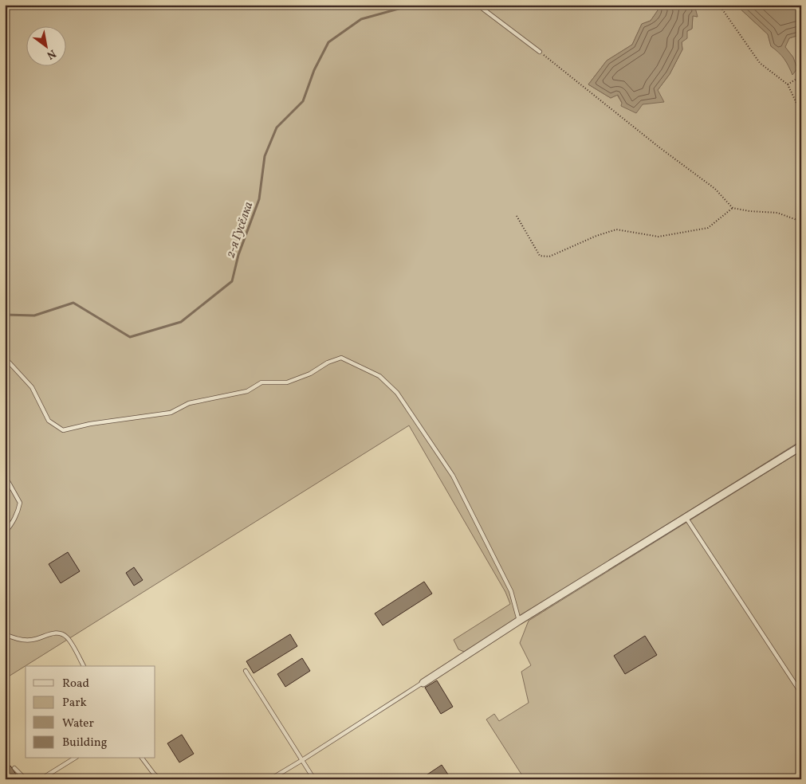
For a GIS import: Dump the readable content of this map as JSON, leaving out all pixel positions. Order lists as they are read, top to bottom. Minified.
{"water":["2-я Гусёлка"],"legend":["Road","Park","Water","Building"],"north":"bottom right"}
